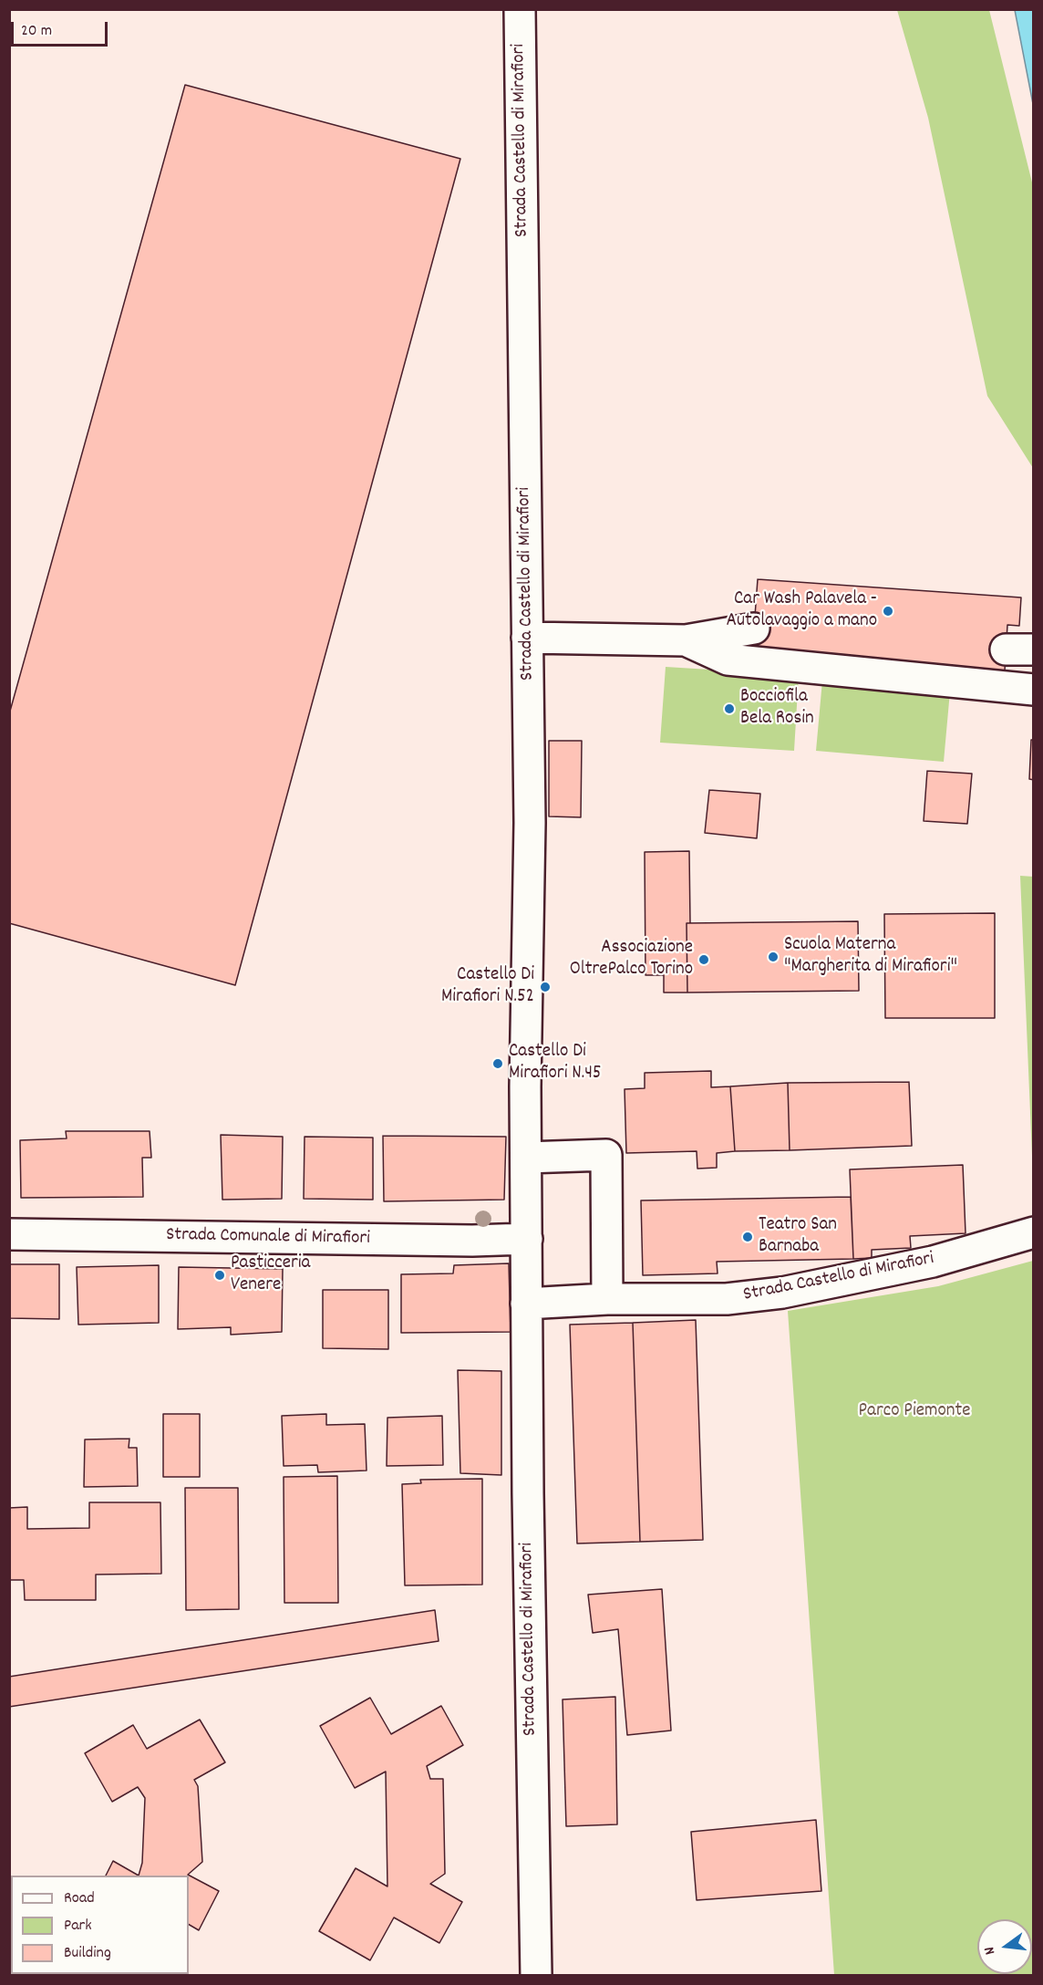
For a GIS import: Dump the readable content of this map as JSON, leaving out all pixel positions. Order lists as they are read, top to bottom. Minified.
{"streets":{"street":["Strada Castello di Mirafiori","Strada Comunale di Mirafiori"]},"crossings":[["Strada Castello di Mirafiori","Strada Comunale di Mirafiori"]],"parks":["Parco Piemonte"],"places":["Car Wash Palavela - Autolavaggio a mano","Bocciofila Bela Rosin","Scuola Materna \"Margherita di Mirafiori\"","Associazione OltrePalco Torino","Castello Di Mirafiori N.52","Castello Di Mirafiori N.45","Teatro San Barnaba","Pasticceria Venere"],"legend":["Road","Park","Building"],"scale_bar":"20 m","north":"left"}
